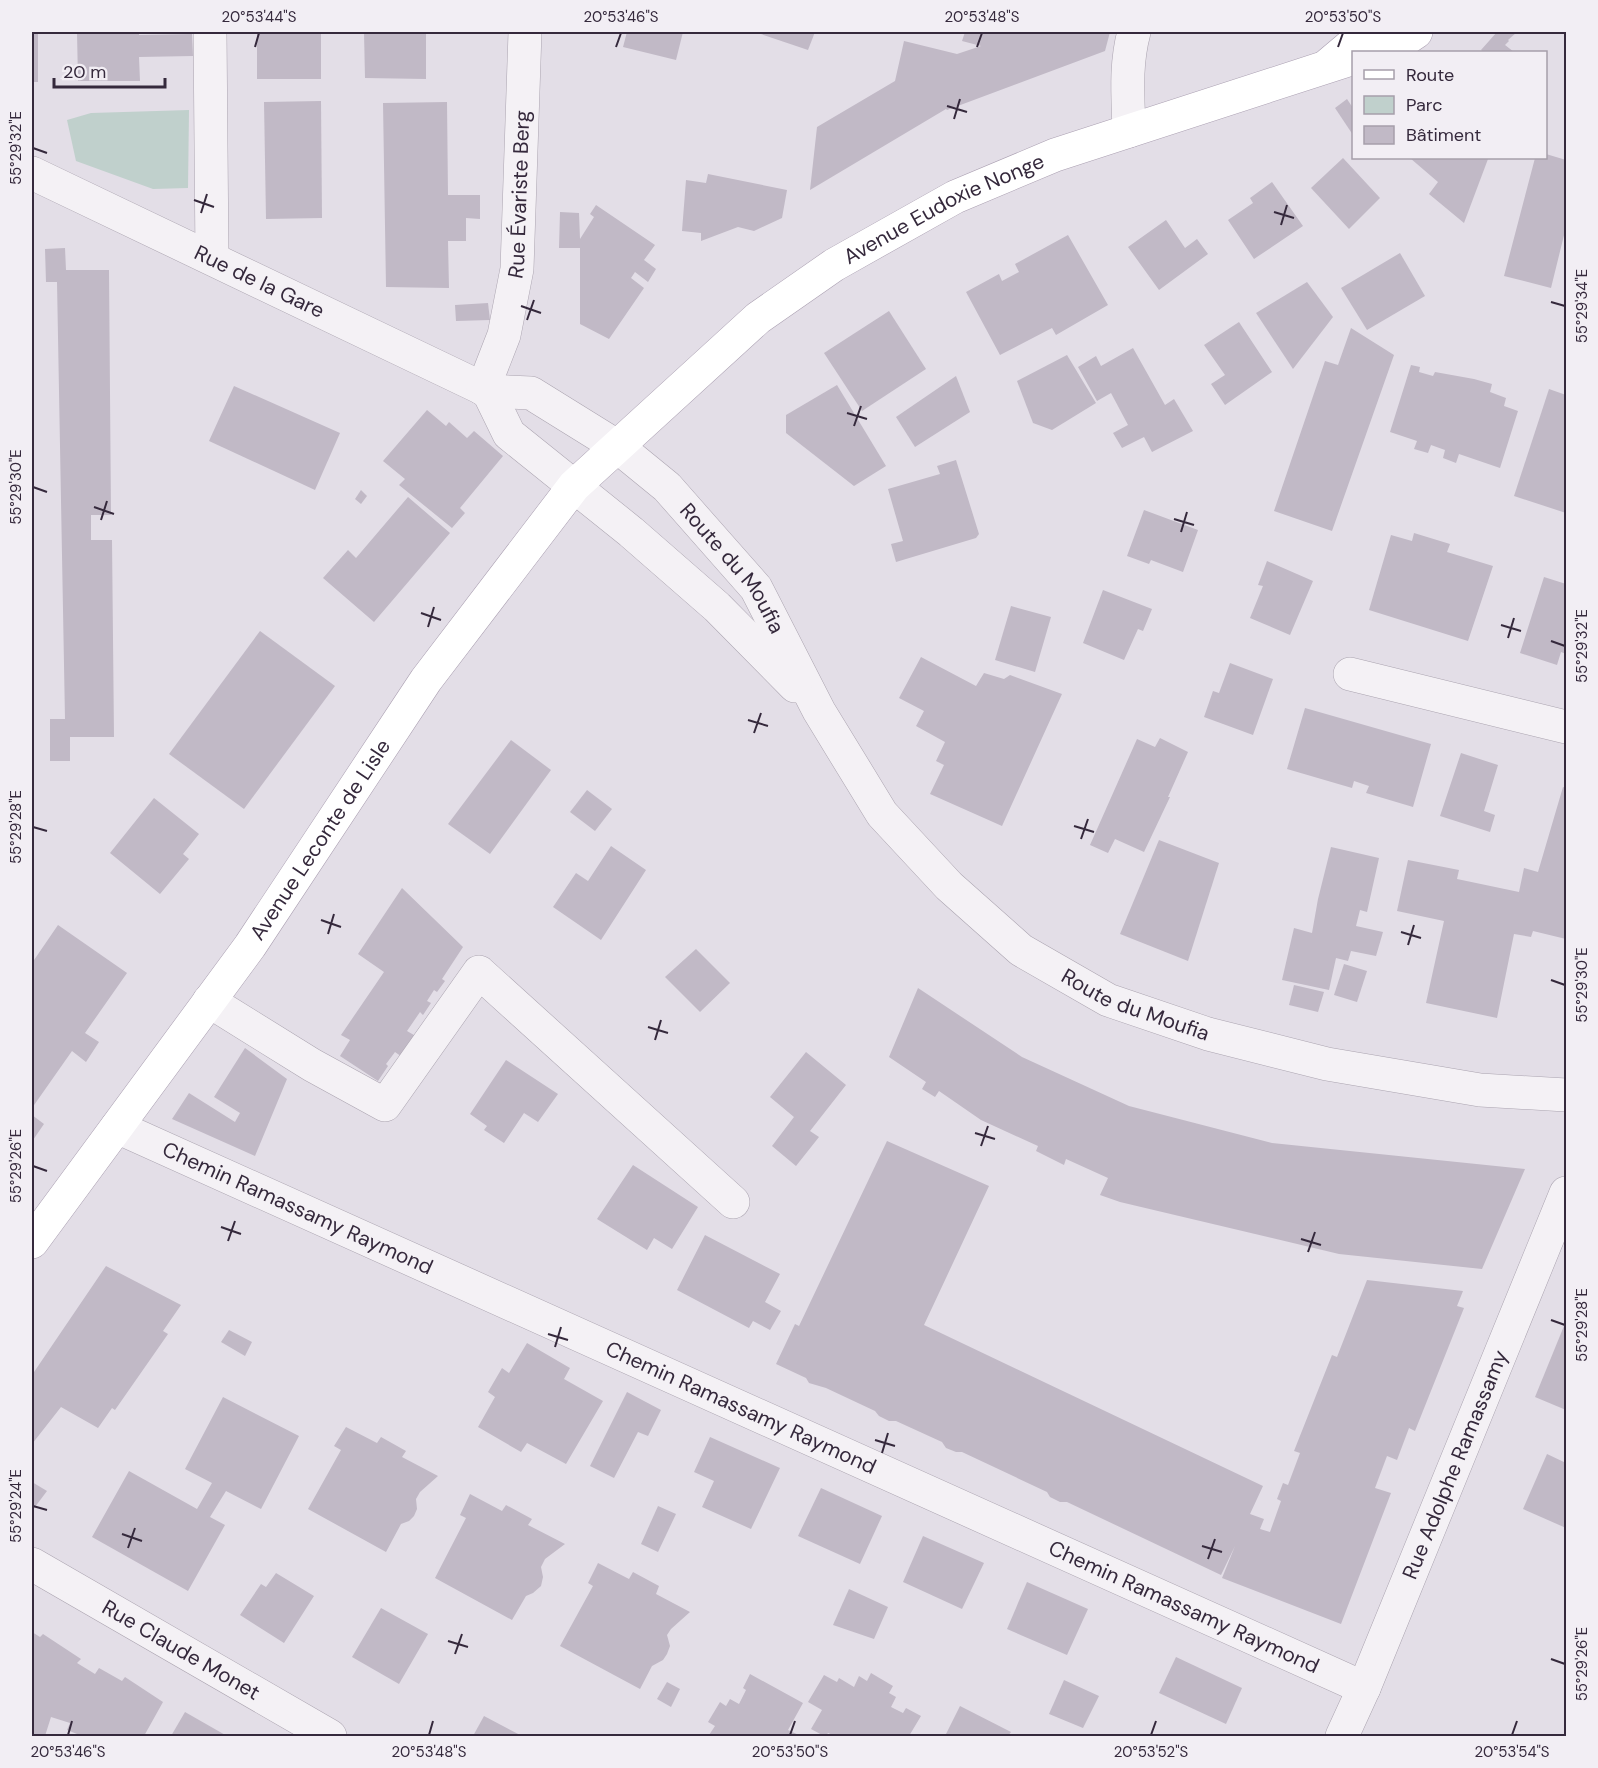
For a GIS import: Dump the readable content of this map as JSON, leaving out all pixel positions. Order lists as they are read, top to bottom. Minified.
{"streets":{"main road":["Avenue Eudoxie Nonge","Avenue Leconte de Lisle"],"street":["Rue Évariste Berg","Rue de la Gare","Route du Moufia","Chemin Ramassamy Raymond","Rue Adolphe Ramassamy","Rue Claude Monet"]},"crossings":[["Rue Évariste Berg","Rue de la Gare"],["Avenue Eudoxie Nonge","Rue de la Gare"],["Avenue Eudoxie Nonge","Route du Moufia"],["Avenue Eudoxie Nonge","Avenue Leconte de Lisle"],["Rue de la Gare","Route du Moufia"],["Rue de la Gare","Avenue Leconte de Lisle"],["Route du Moufia","Avenue Leconte de Lisle"],["Avenue Leconte de Lisle","Chemin Ramassamy Raymond"],["Chemin Ramassamy Raymond","Rue Adolphe Ramassamy"]],"legend":["Route","Parc","Bâtiment"],"scale_bar":"20 m","coordinates":["20°53'44\"S","20°53'46\"S","20°53'48\"S","20°53'50\"S","55°29'32\"E","55°29'34\"E","55°29'30\"E","55°29'28\"E","55°29'26\"E","55°29'24\"E","20°53'52\"S","20°53'54\"S"]}
